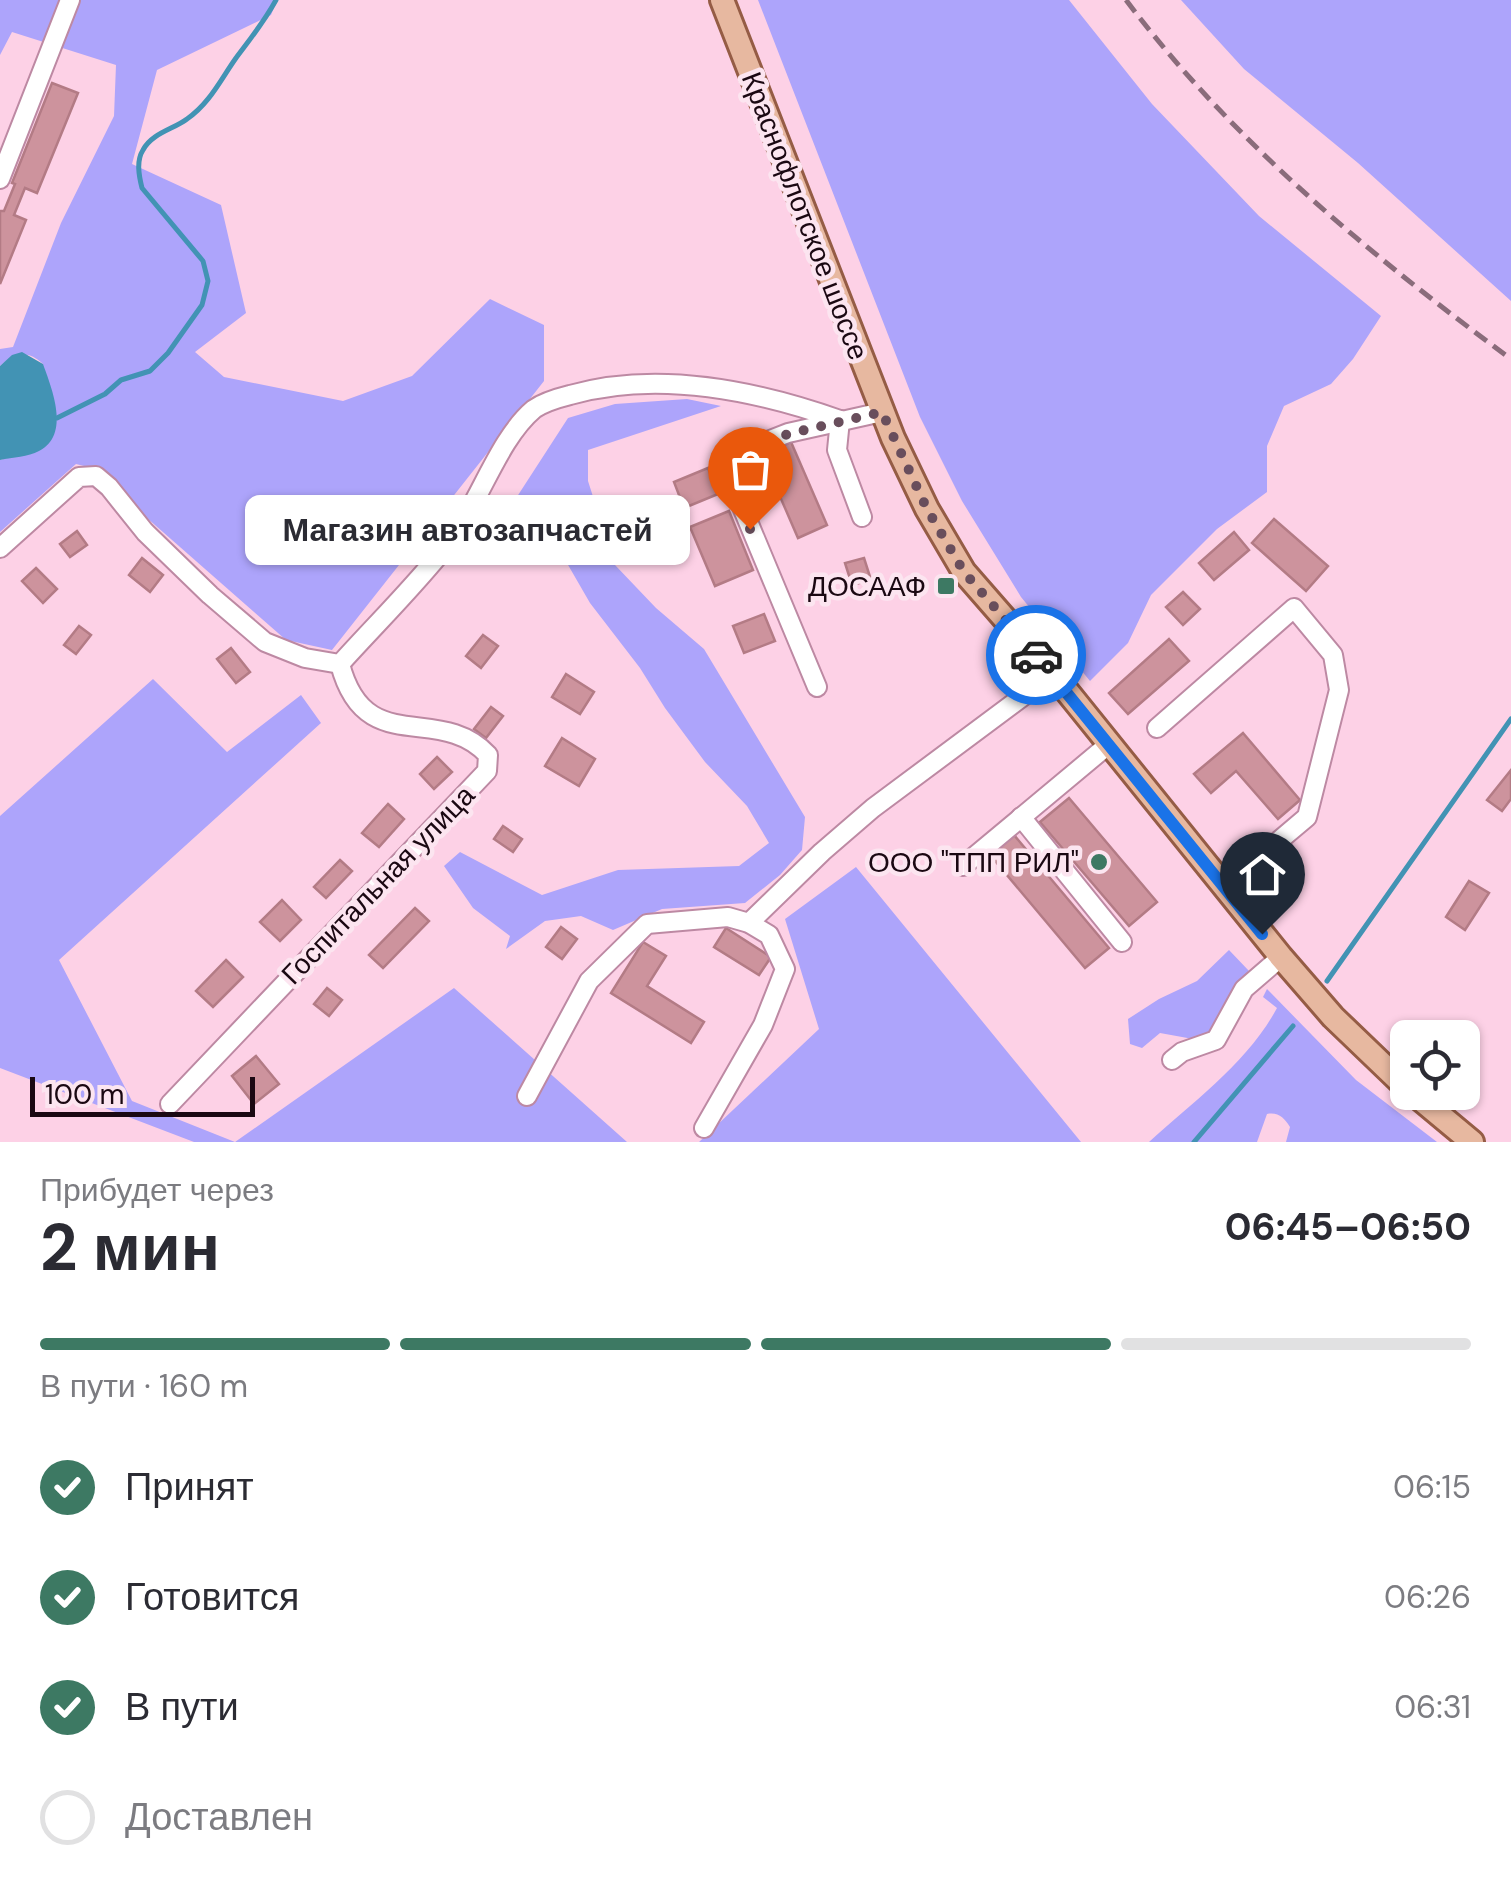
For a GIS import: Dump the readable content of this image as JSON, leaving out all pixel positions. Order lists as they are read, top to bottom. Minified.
{"streets":{"main road":["Краснофлотское шоссе"],"street":["Госпитальная улица"]},"places":{"other":["Магазин автозапчастей","ООО \"ТПП РИЛ\""],"transit":["ДОСААФ"]},"scale_bar":"100 m","page":{"bubble":"Магазин автозапчастей","scale":"100 m","heading":["2 мин","Прибудет через","06:45–06:50"],"bar":"В пути · 160 m","list":[["Принят","06:15"],["Готовится","06:26"],["В пути","06:31"],"Доставлен"]}}
